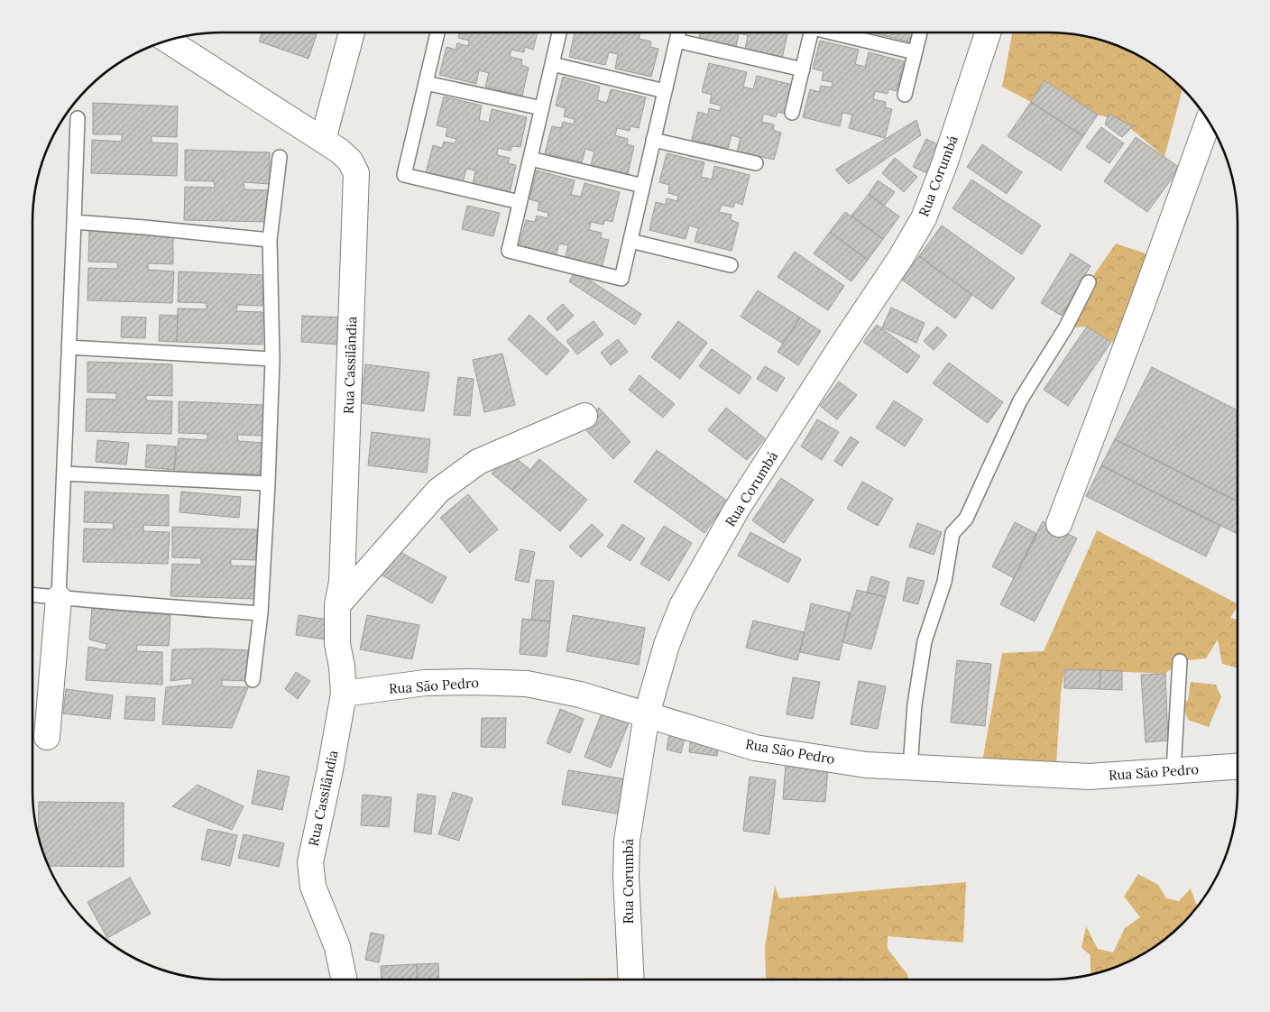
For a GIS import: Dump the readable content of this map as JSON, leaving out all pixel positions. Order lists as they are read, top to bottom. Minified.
{"streets":{"street":["Rua Corumbá","Rua Cassilândia","Rua São Pedro"]},"crossings":[["Rua Corumbá","Rua São Pedro"],["Rua Cassilândia","Rua São Pedro"]]}
